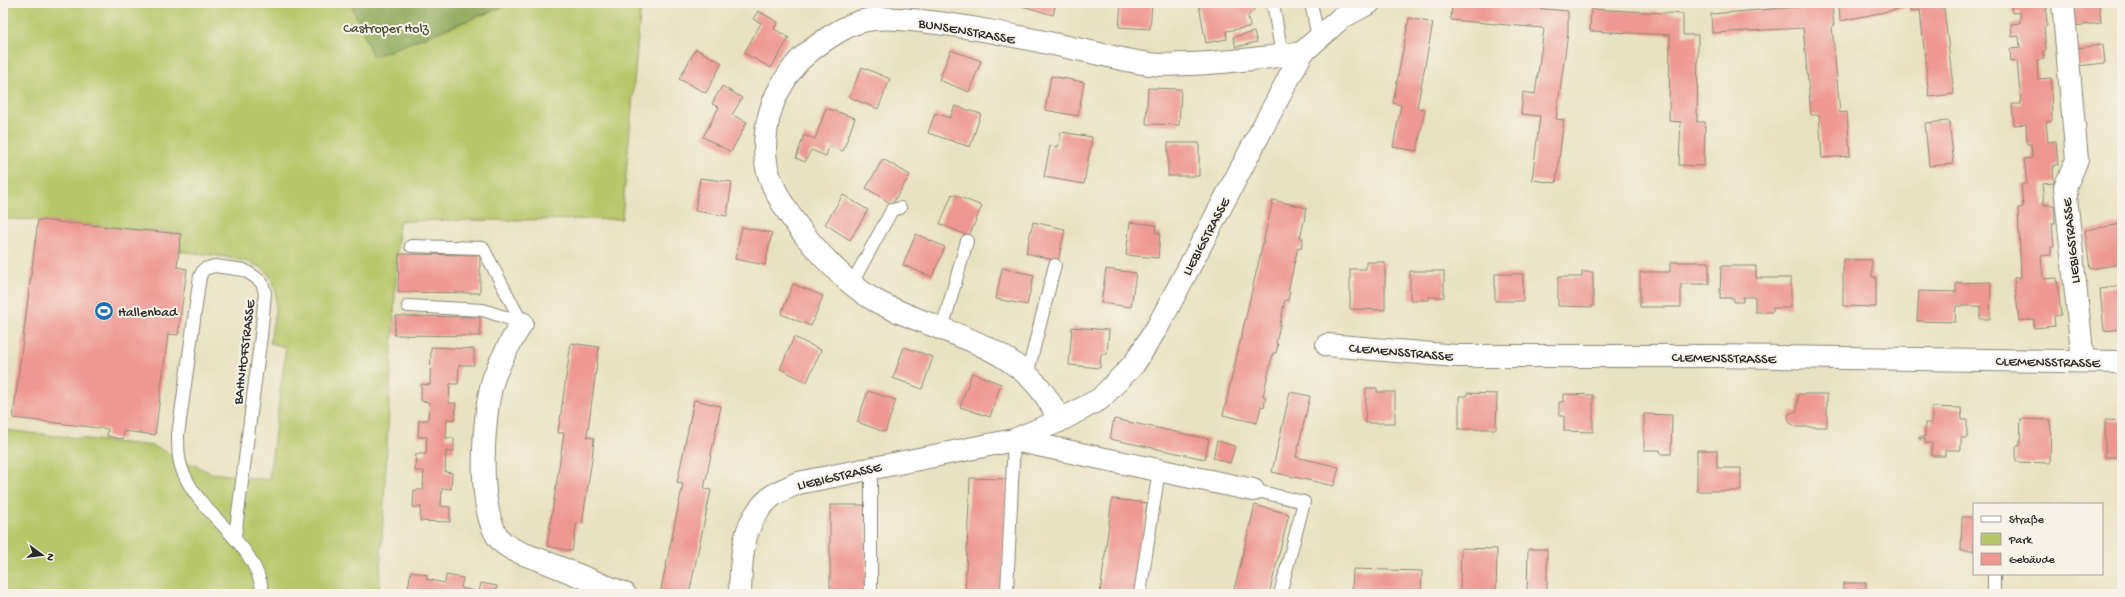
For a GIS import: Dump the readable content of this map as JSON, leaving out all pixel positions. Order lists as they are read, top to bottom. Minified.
{"streets":{"street":["BUNSENSTRASSE","LIEBIGSTRASSE","CLEMENSSTRASSE"],"lane":["BAHNHOFSTRASSE"]},"crossings":[["BUNSENSTRASSE","LIEBIGSTRASSE"],["LIEBIGSTRASSE","CLEMENSSTRASSE"]],"parks":["Castroper Holz"],"places":{"sports":["Hallenbad"]},"legend":["Straße","Park","Gebäude"],"north":"right"}
